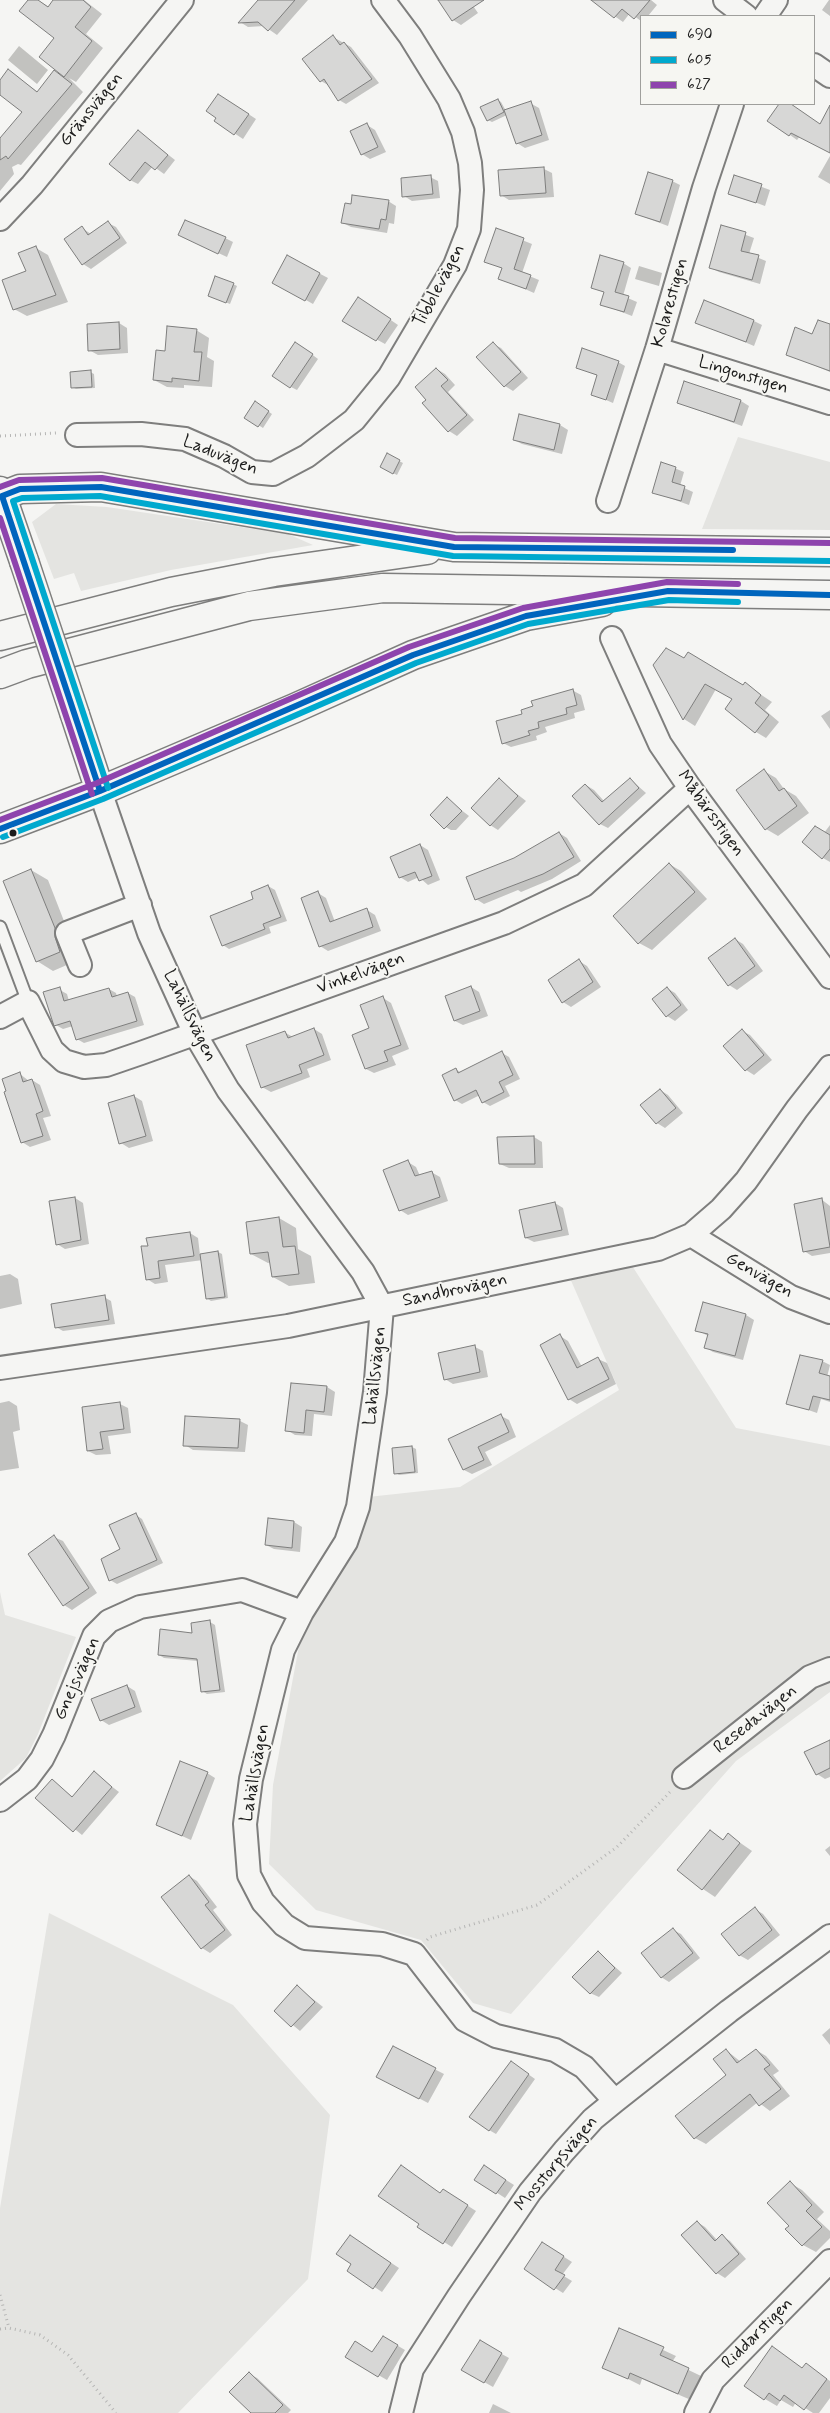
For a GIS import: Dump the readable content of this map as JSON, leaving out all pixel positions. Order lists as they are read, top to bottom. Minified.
{"streets":{"main road":["Lahällsvägen"],"street":["Gränsvägen","Tibblevägen","Kolarestigen","Lingonstigen","Laduvägen","Måbärsstigen","Vinkelvägen","Genvägen","Sandbrovägen","Gnejsvägen","Resedavägen","Mosstorpsvägen","Riddarstigen"]},"crossings":[["Tibblevägen","Laduvägen"],["Kolarestigen","Lingonstigen"],["Måbärsstigen","Vinkelvägen"],["Vinkelvägen","Lahällsvägen"],["Lahällsvägen","Sandbrovägen"],["Lahällsvägen","Gnejsvägen"],["Genvägen","Sandbrovägen"]],"lines":["transit line 627","transit line 690","transit line 605"],"legend":["690","605","627"]}
